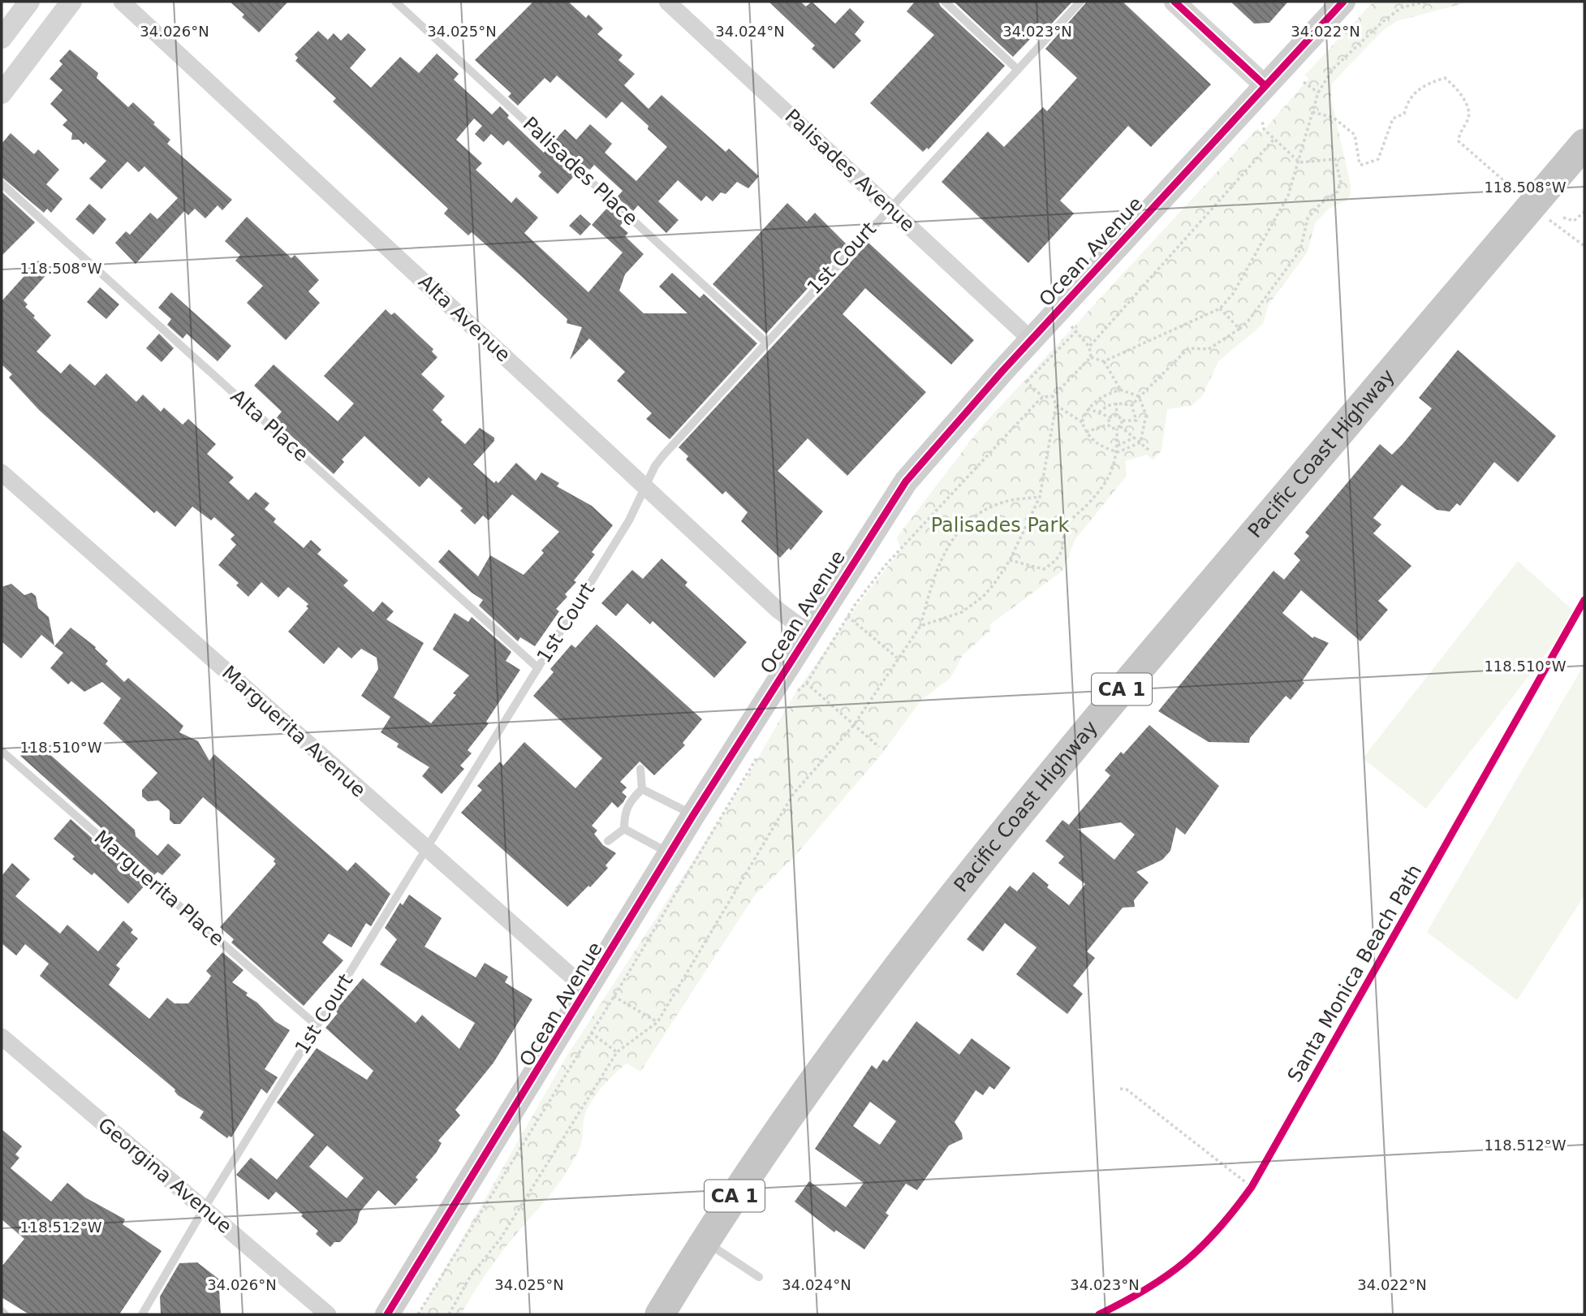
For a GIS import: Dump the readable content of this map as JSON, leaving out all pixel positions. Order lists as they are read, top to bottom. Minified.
{"streets":{"highway":["Pacific Coast Highway","CA 1"],"main road":["Ocean Avenue"],"street":["Palisades Avenue","Alta Avenue","Marguerita Avenue","Georgina Avenue"],"lane":["Palisades Place","1st Court","Alta Place","Marguerita Place"],"cycle path":["Santa Monica Beach Path"]},"crossings":[["Palisades Avenue","Ocean Avenue"],["Palisades Avenue","1st Court"],["Palisades Place","1st Court"],["Ocean Avenue","Alta Avenue"],["Ocean Avenue","Marguerita Avenue"],["1st Court","Alta Avenue"],["1st Court","Alta Place"],["1st Court","Marguerita Avenue"],["1st Court","Marguerita Place"],["1st Court","Georgina Avenue"]],"parks":["Palisades Park"],"coordinates":["34.026°N","34.025°N","34.024°N","34.023°N","34.022°N","118.508°W","118.510°W","118.512°W"]}
